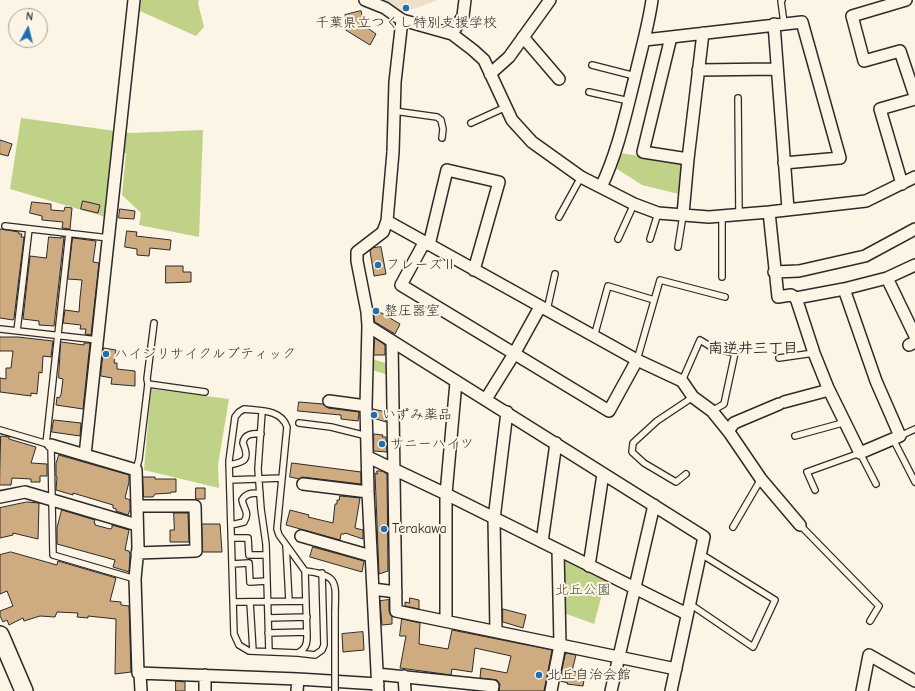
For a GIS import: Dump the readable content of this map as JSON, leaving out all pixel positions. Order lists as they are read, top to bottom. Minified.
{"districts":["南逆井三丁目"],"parks":["北丘公園"],"places":["千葉県立つくし特別支援学校","フレーズⅡ","整圧器室","ハイジリサイクルブティック","いずみ薬品","サニーハイツ","Terakawa","北丘自治会館"],"north":"top"}
